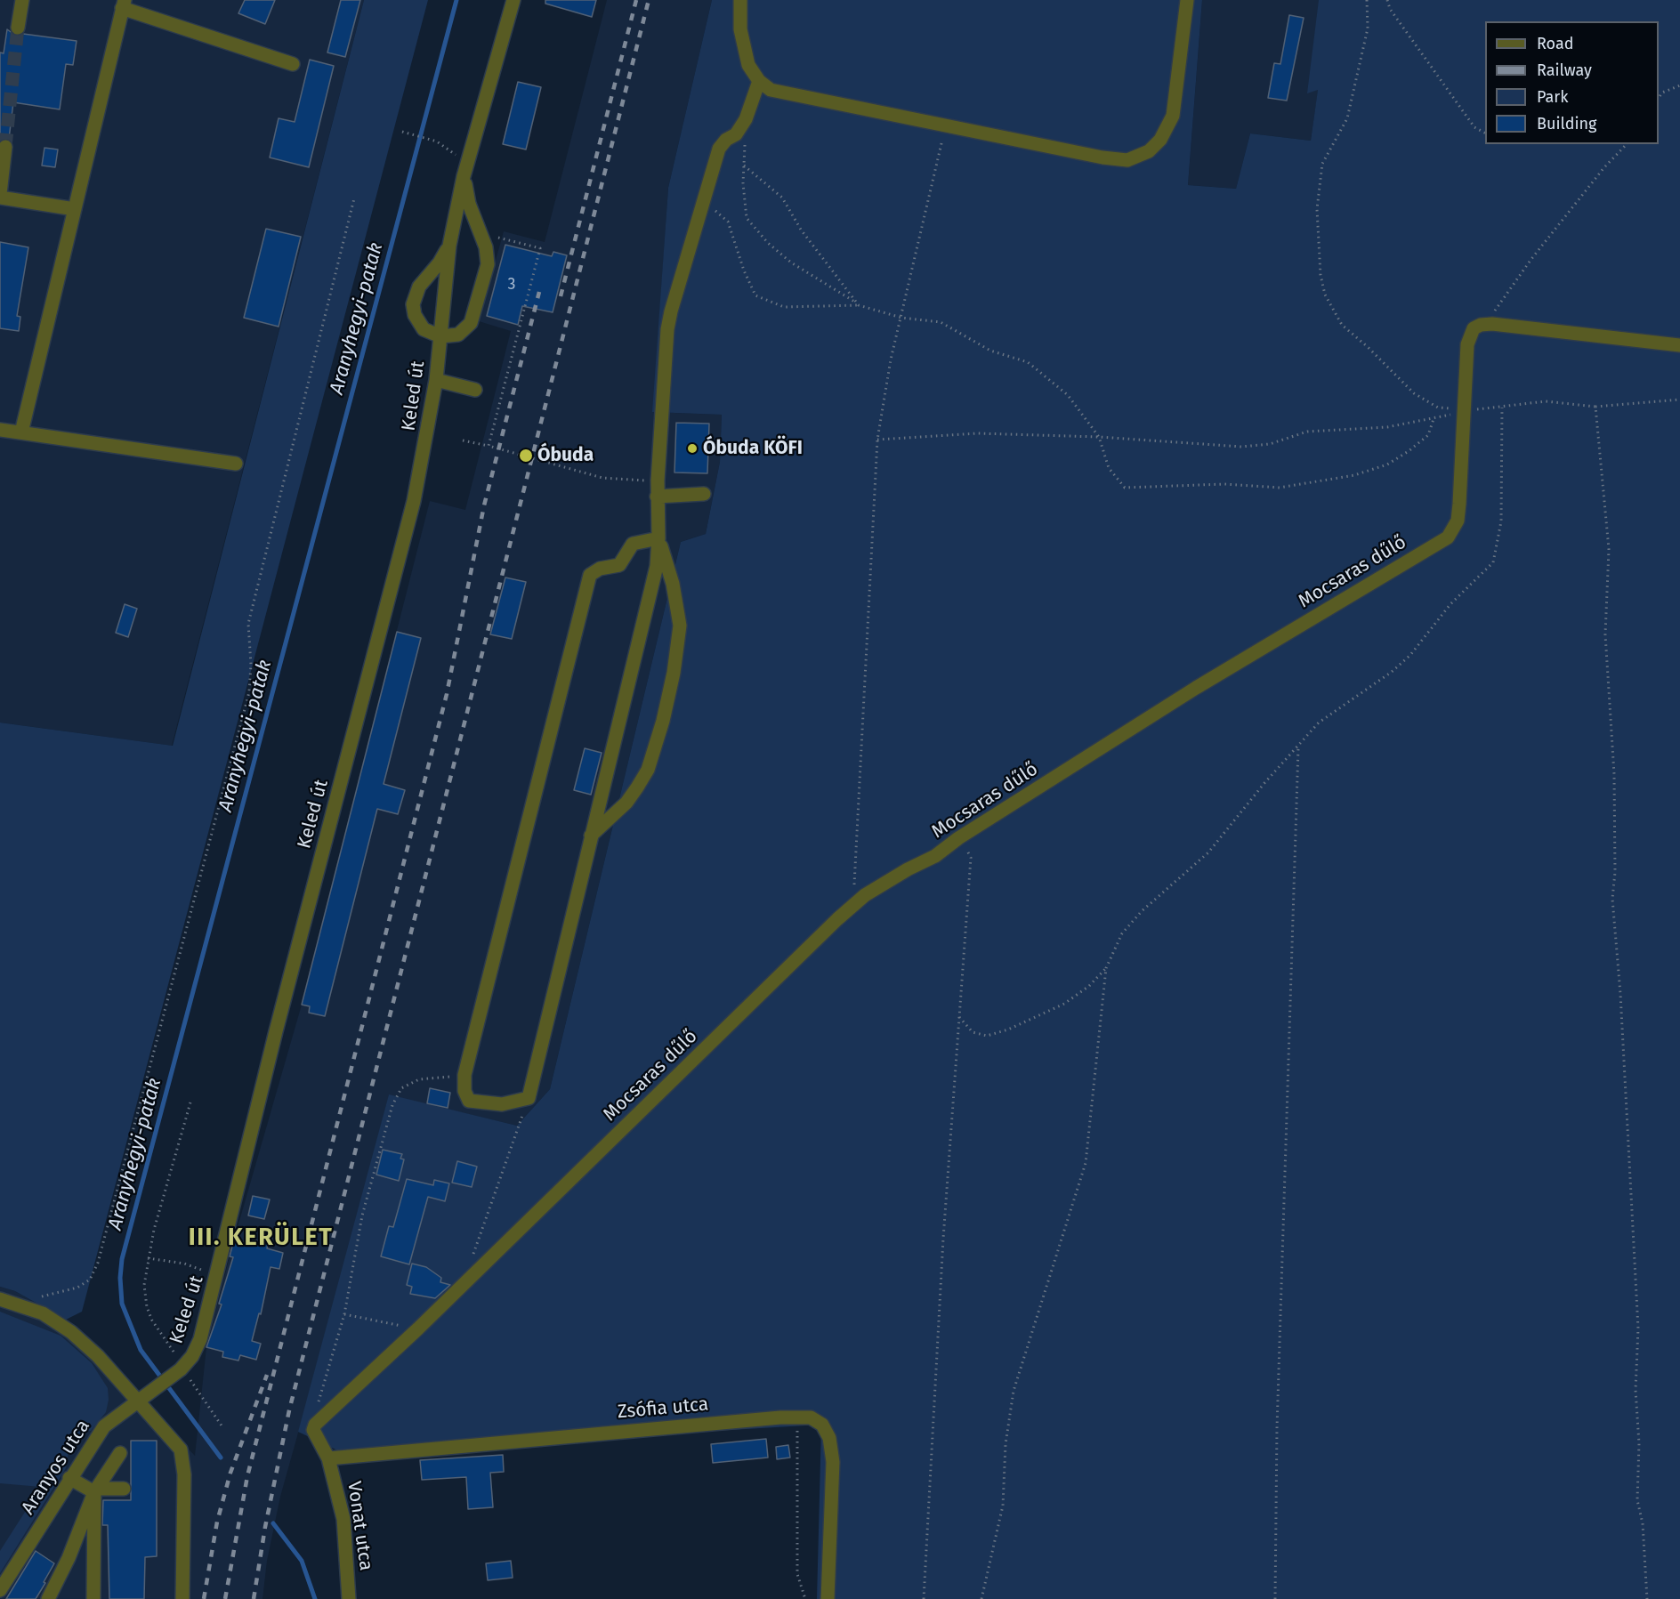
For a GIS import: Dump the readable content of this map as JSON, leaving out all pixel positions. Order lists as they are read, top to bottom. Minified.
{"streets":{"street":["Keled út","Mocsaras dűlő","Zsófia utca","Aranyos utca","Vonat utca"]},"crossings":[["Keled út","Aranyos utca"],["Zsófia utca","Vonat utca"]],"districts":["III. KERÜLET"],"water":["Aranyhegyi-patak"],"places":["Óbuda KÖFI","Óbuda"],"house_numbers":["3"],"legend":["Road","Railway","Park","Building"]}
